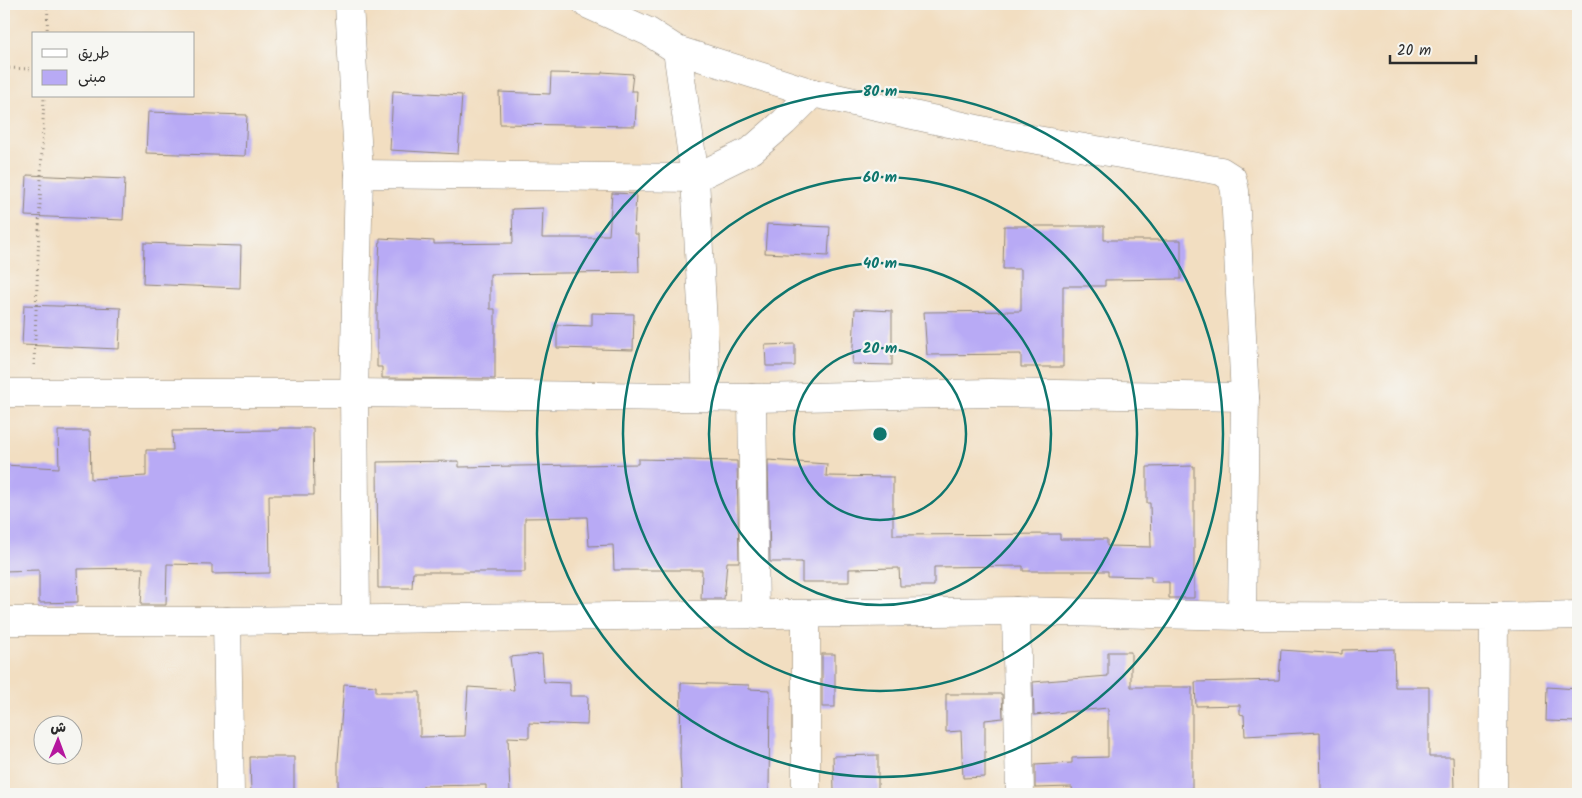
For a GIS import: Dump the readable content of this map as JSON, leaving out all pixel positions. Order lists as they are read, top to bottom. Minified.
{"legend":["طريق","مبنى"],"scale_bar":"20 m","north":"top","rings":["80 m","60 m","40 m","20 m"]}
